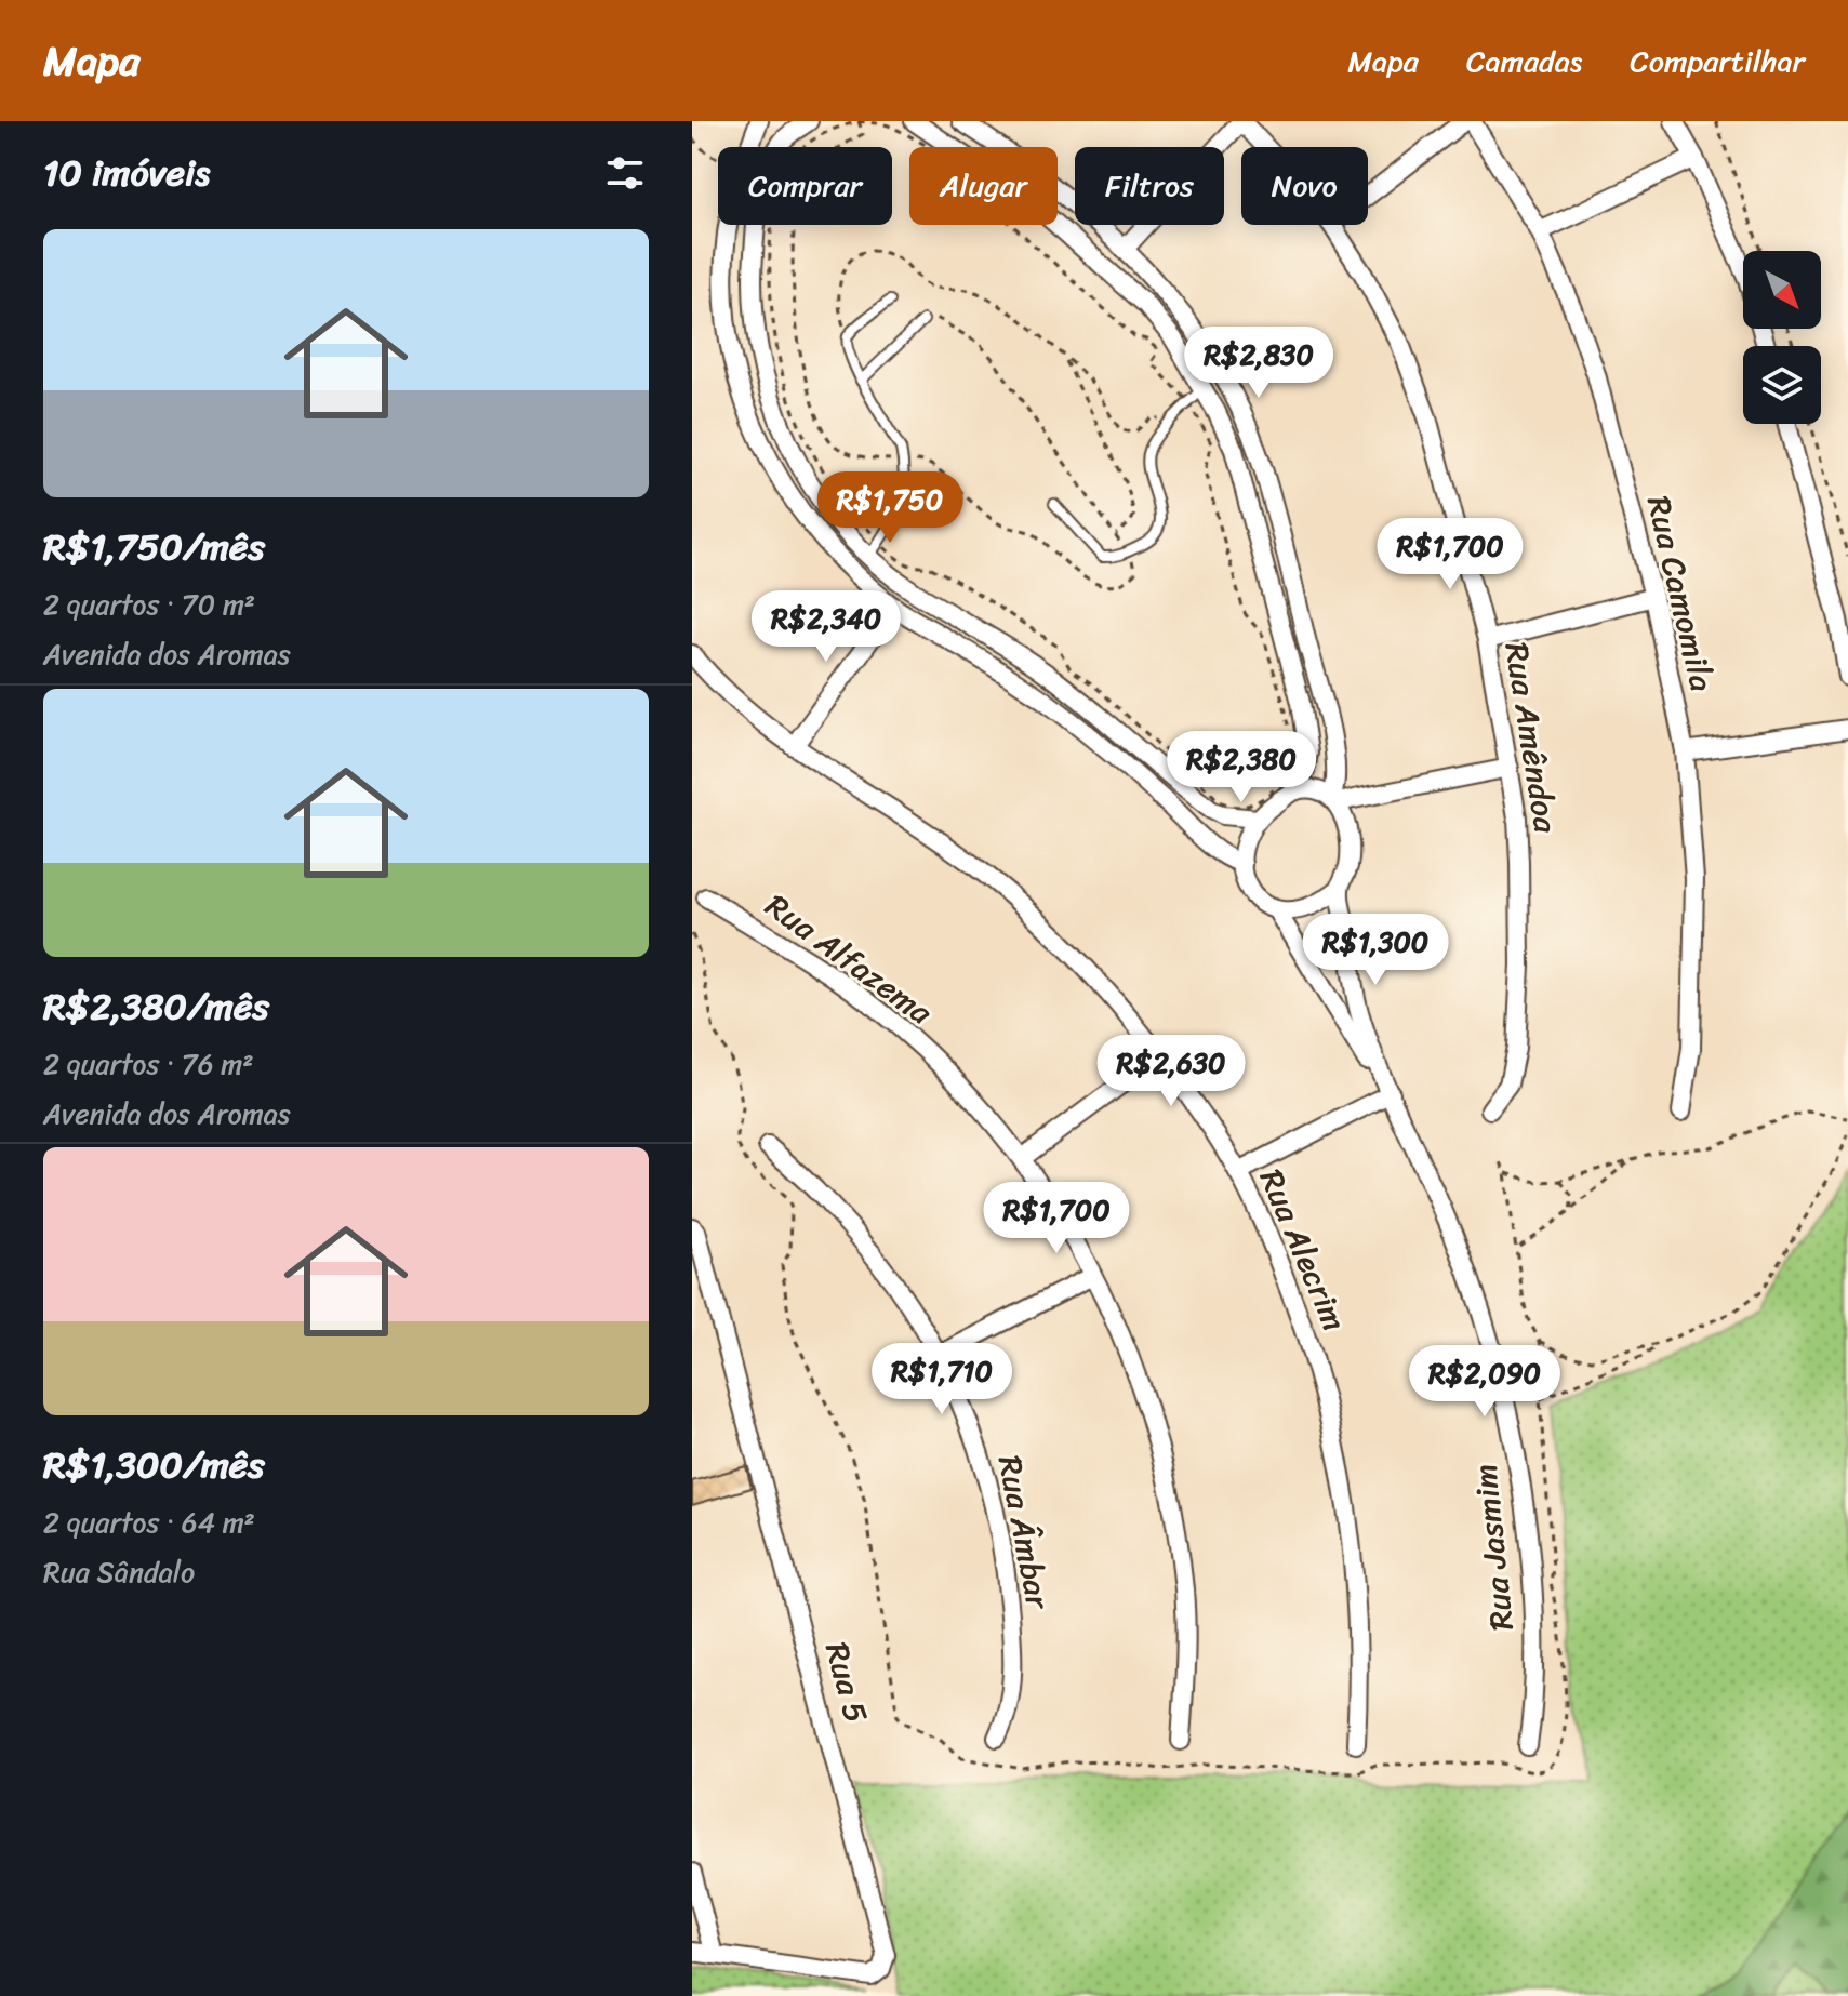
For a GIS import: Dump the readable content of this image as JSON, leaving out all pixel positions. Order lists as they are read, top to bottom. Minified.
{"streets":{"street":["Rua Camomila","Rua Amêndoa","Rua Alfazema","Rua Alecrim","Rua Âmbar","Rua Jasmim","Rua 5"]},"north":"bottom right","page":{"header":"Mapa","nav":["Mapa","Camadas","Compartilhar"],"heading":"10 imóveis","chip":["Comprar","Alugar","Filtros","Novo"],"list":[{"name":"R$1,750/mês","note":"2 quartos · 70 m² · Avenida dos Aromas"},{"name":"R$2,380/mês","note":"2 quartos · 76 m² · Avenida dos Aromas"},{"name":"R$1,300/mês","note":"2 quartos · 64 m² · Rua Sândalo"}],"price":["R$2,830","R$1,750","R$1,700","R$2,340","R$2,380","R$1,300","R$2,630","R$1,700","R$1,710","R$2,090"]}}
